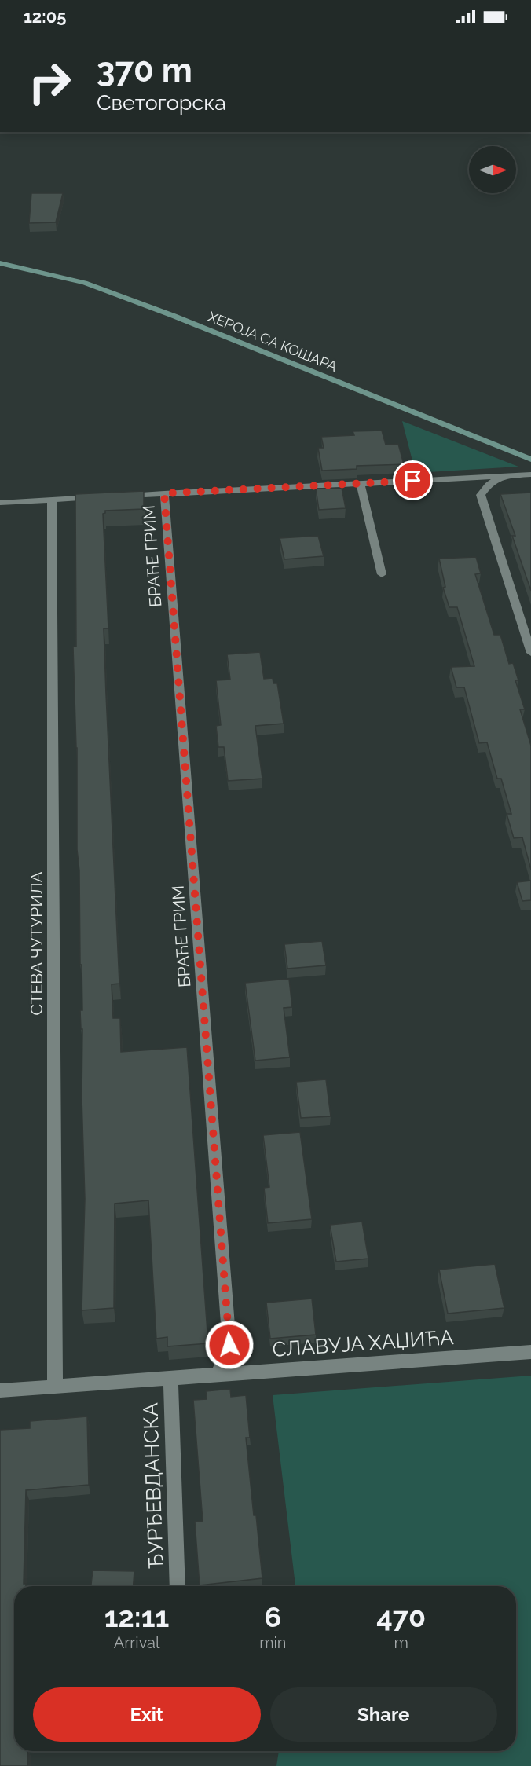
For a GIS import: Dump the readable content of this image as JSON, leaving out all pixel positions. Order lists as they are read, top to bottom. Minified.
{"streets":{"street":["ХЕРОЈА СА КОШАРА","БРАЋЕ ГРИМ","СТЕВА ЧУТУРИЛА","СЛАВУЈА ХАЏИЋА","ЂУРЂЕВДАНСКА"]},"crossings":[["БРАЋЕ ГРИМ","СЛАВУЈА ХАЏИЋА"],["СТЕВА ЧУТУРИЛА","СЛАВУЈА ХАЏИЋА"],["СЛАВУЈА ХАЏИЋА","ЂУРЂЕВДАНСКА"]],"north":"right","page":{"status":"12:05","turn":["370 m","Светогорска"],"eta":["12:11","Arrival","6","min","470","m"],"buttons":["Exit","Share"]}}
